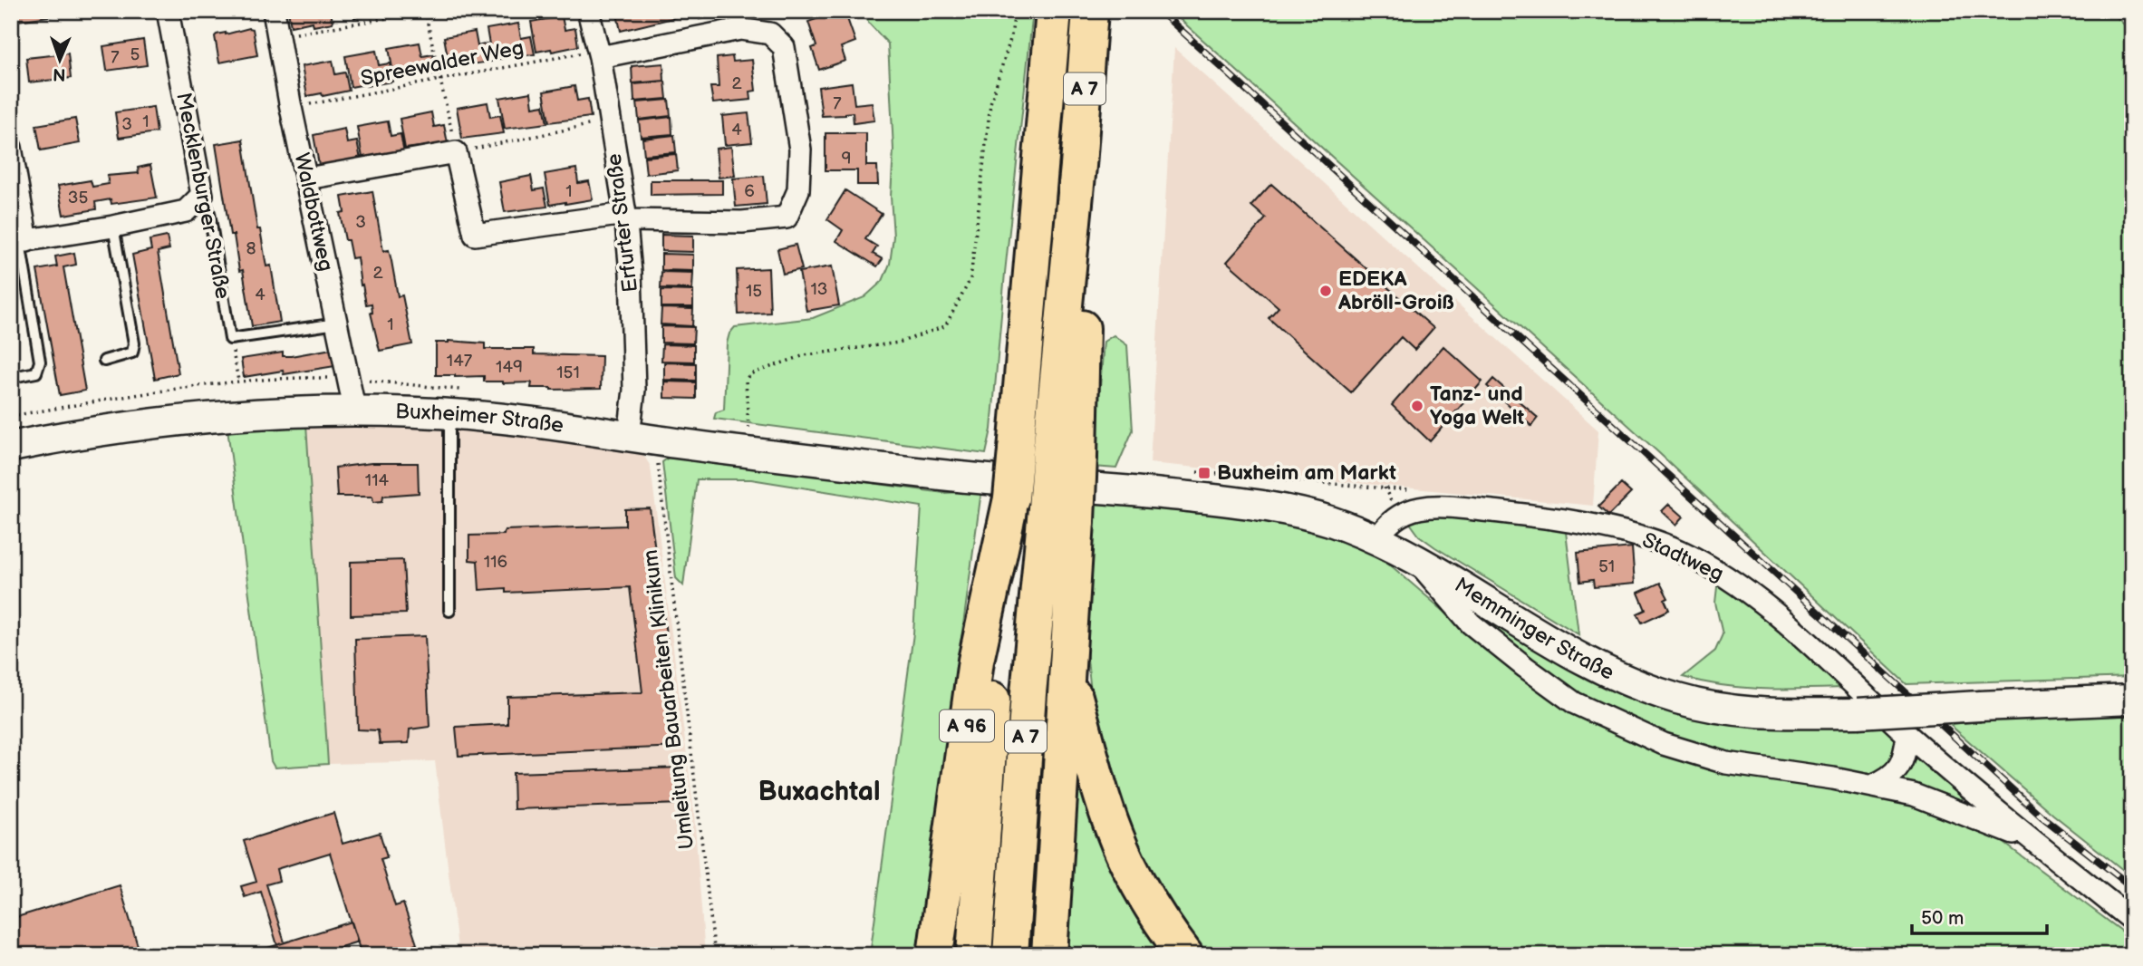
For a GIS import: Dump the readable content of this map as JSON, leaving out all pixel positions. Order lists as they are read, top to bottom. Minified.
{"streets":{"highway":["A 7","A 96"],"street":["Mecklenburger Straße","Waldbottweg","Erfurter Straße","Buxheimer Straße","Stadtweg","Memminger Straße"],"path":["Spreewalder Weg","Umleitung Bauarbeiten Klinikum"]},"crossings":[["Spreewalder Weg","Waldbottweg"],["Spreewalder Weg","Erfurter Straße"],["A 7","A 96"],["Waldbottweg","Buxheimer Straße"],["Erfurter Straße","Buxheimer Straße"],["Erfurter Straße","Umleitung Bauarbeiten Klinikum"],["Buxheimer Straße","Memminger Straße"],["Buxheimer Straße","Umleitung Bauarbeiten Klinikum"],["Stadtweg","Memminger Straße"]],"districts":["Buxachtal"],"places":{"other":["EDEKA Abröll-Groiß","Tanz- und Yoga Welt"],"transit":["Buxheim am Markt"]},"house_numbers":["5","7","2","7","1","3","4","9","1","6","35","3","8","2","13","15","4","1","147","149","151","114","116","51"],"scale_bar":"50 m","north":"bottom"}
